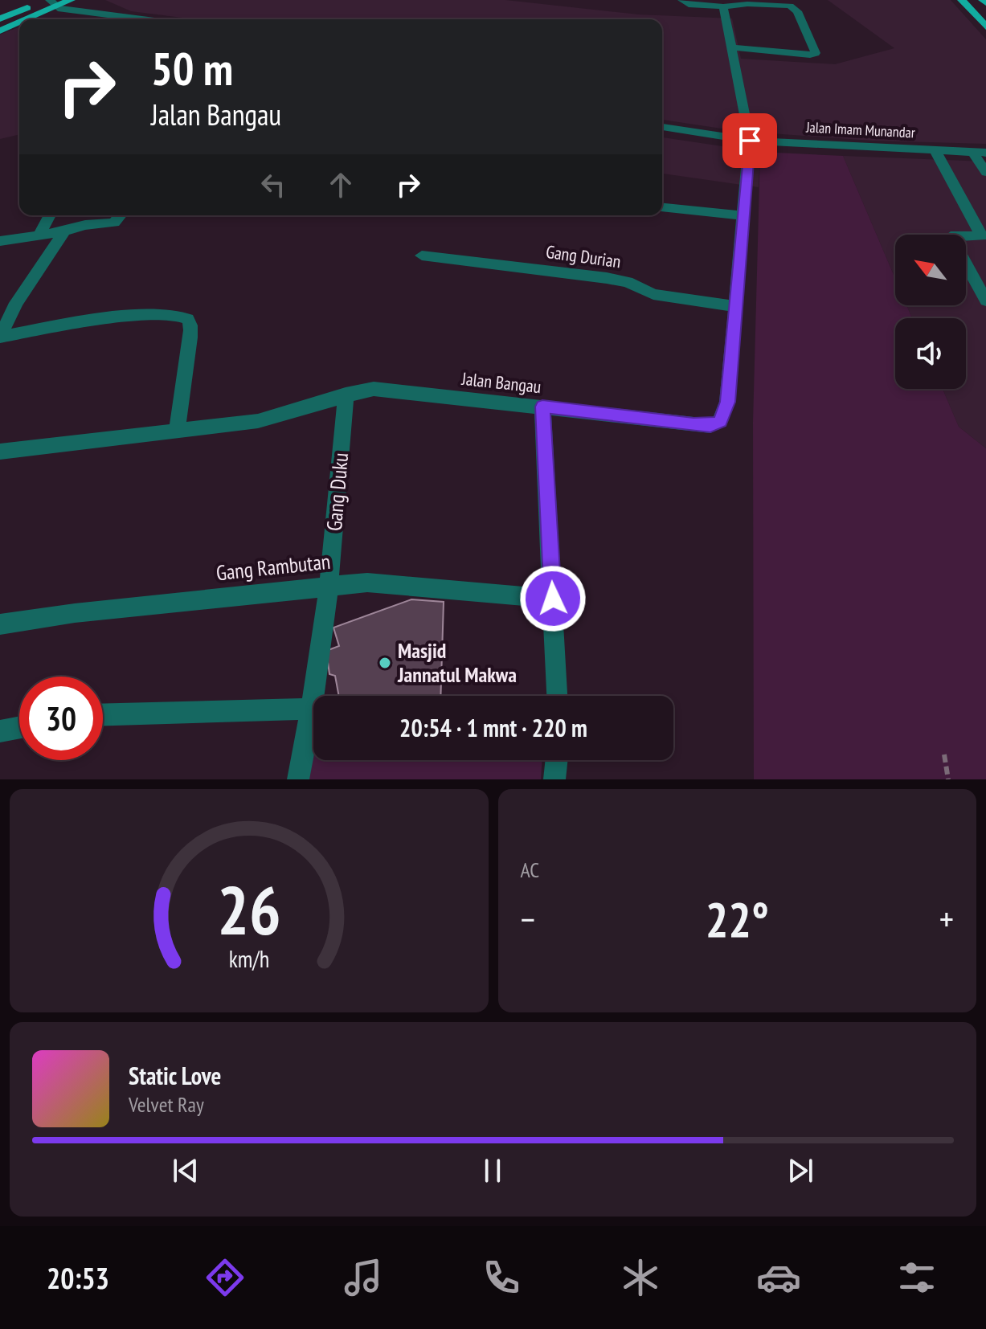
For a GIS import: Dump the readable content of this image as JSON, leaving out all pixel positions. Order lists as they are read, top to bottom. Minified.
{"streets":{"street":["Jalan Imam Munandar","Gang Durian","Jalan Bangau","Gang Duku","Gang Rambutan"]},"crossings":[["Jalan Imam Munandar","Jalan Bangau"],["Gang Durian","Jalan Bangau"],["Jalan Bangau","Gang Duku"],["Gang Duku","Gang Rambutan"]],"places":["Masjid Jannatul Makwa"],"north":"top left","page":{"turn":["50 m","Jalan Bangau"],"limit":"30","trip":"20:54 · 1 mnt · 220 m","tile":"AC","heat":["−","22°","+"],"song":["Static Love","Velvet Ray"],"tabs":"20:53","gauge":["26","km/h"]}}
